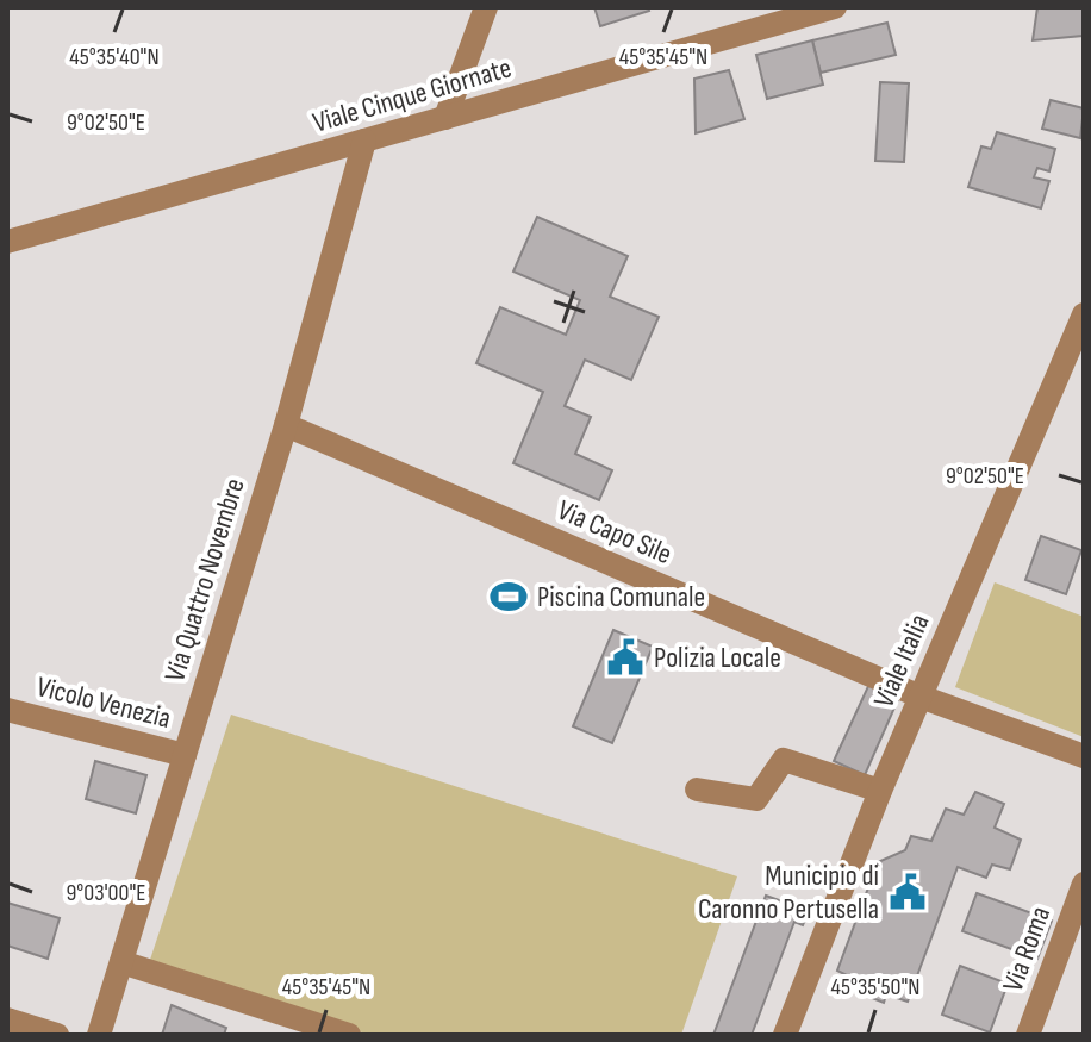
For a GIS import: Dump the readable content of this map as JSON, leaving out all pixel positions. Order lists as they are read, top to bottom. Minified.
{"streets":{"street":["Viale Cinque Giornate","Via Capo Sile","Via Quattro Novembre","Viale Italia","Vicolo Venezia","Via Roma"]},"crossings":[["Viale Cinque Giornate","Via Quattro Novembre"],["Via Capo Sile","Via Quattro Novembre"],["Via Capo Sile","Viale Italia"],["Via Quattro Novembre","Vicolo Venezia"]],"places":{"sports":["Piscina Comunale"],"public building":["Polizia Locale","Municipio di Caronno Pertusella"]},"coordinates":["45°35'40\"N","45°35'45\"N","9°02'50\"E","9°03'00\"E","45°35'50\"N"]}
